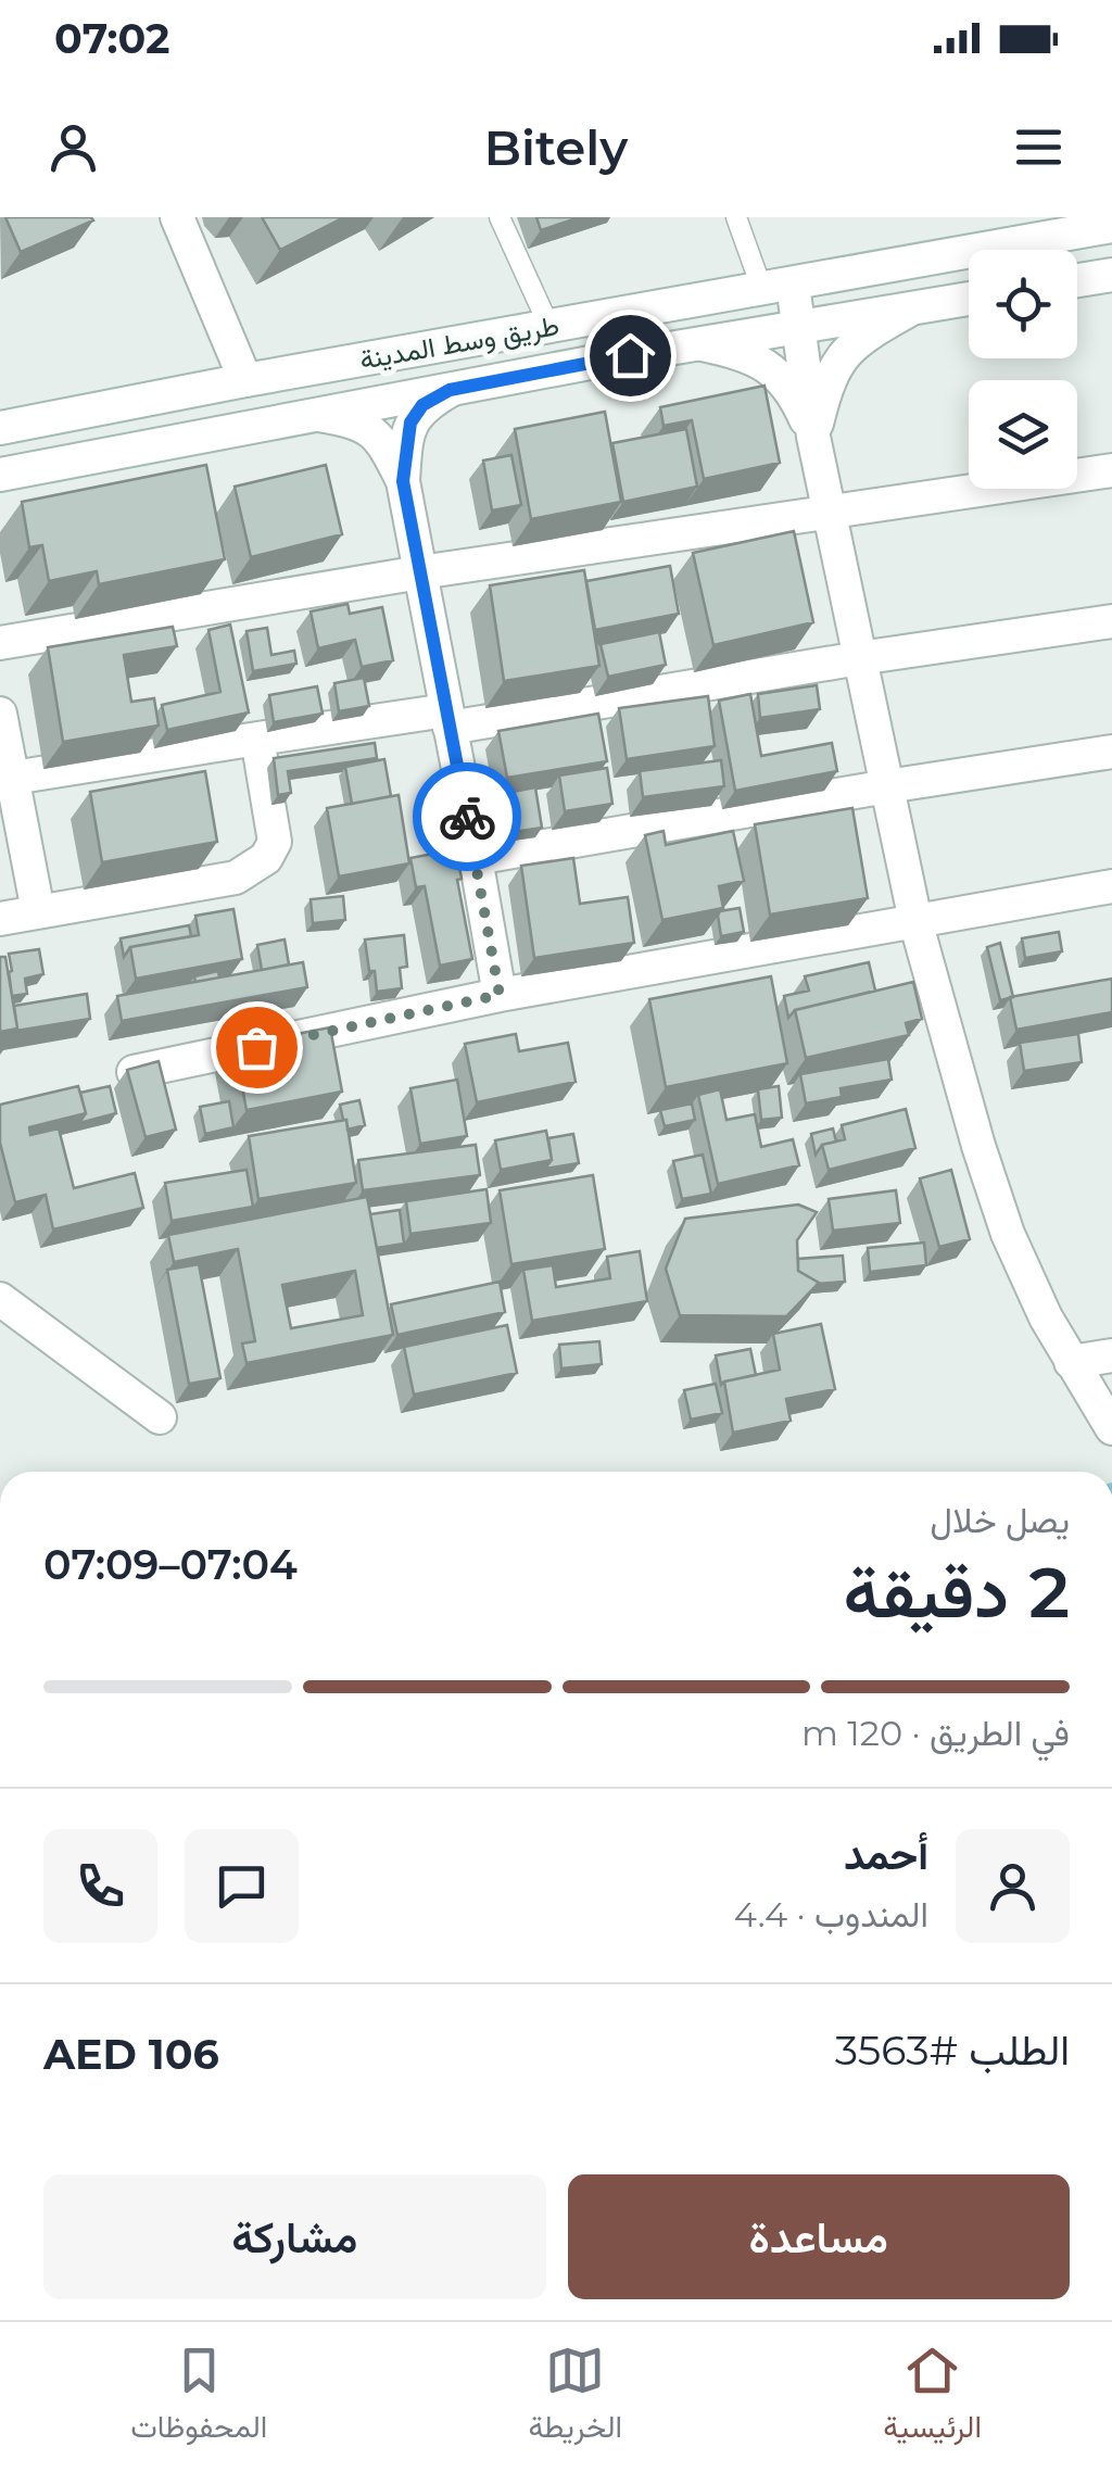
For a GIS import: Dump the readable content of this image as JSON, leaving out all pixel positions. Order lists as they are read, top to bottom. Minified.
{"streets":{"street":["طريق وسط المدينة"]},"page":{"status":"07:02","header":"Bitely","heading":["2 دقيقة","يصل خلال","07:04–07:09"],"panel":["أحمد","المندوب · 4.4","الطلب #3563","AED 106"],"bar":"في الطريق · 120 m","buttons":["مساعدة","مشاركة"],"tabs":["الرئيسية","الخريطة","المحفوظات"]}}
